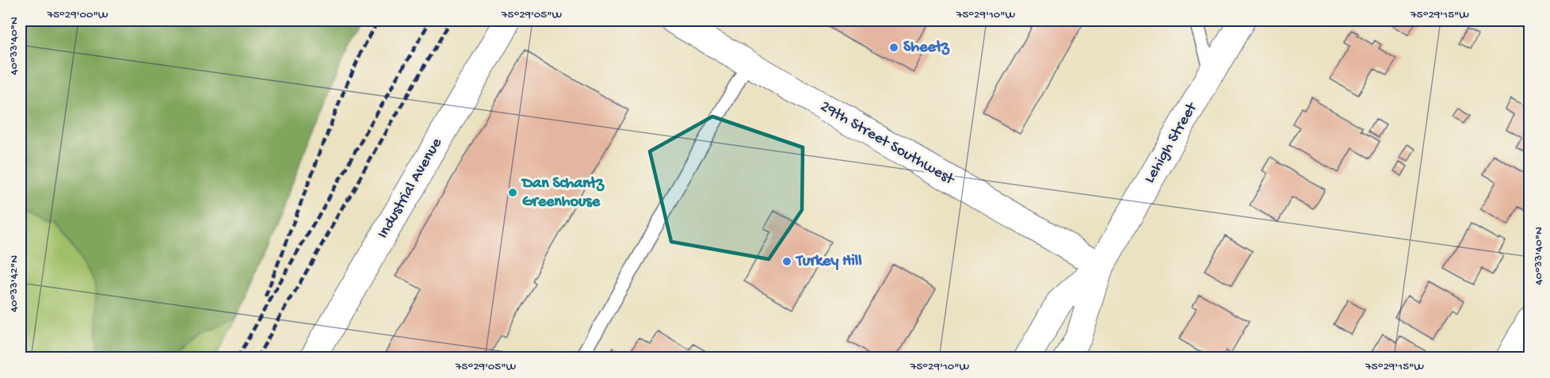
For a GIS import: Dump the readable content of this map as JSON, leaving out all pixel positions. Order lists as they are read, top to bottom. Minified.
{"streets":{"main road":["29th Street Southwest","Lehigh Street","Industrial Avenue"]},"crossings":[["29th Street Southwest","Lehigh Street"]],"places":["Sheetz","Dan Schantz Greenhouse","Turkey Hill"],"coordinates":["75°29'00\"W","75°29'05\"W","75°29'10\"W","75°29'15\"W","40°33'40\"N","40°33'42\"N"]}
